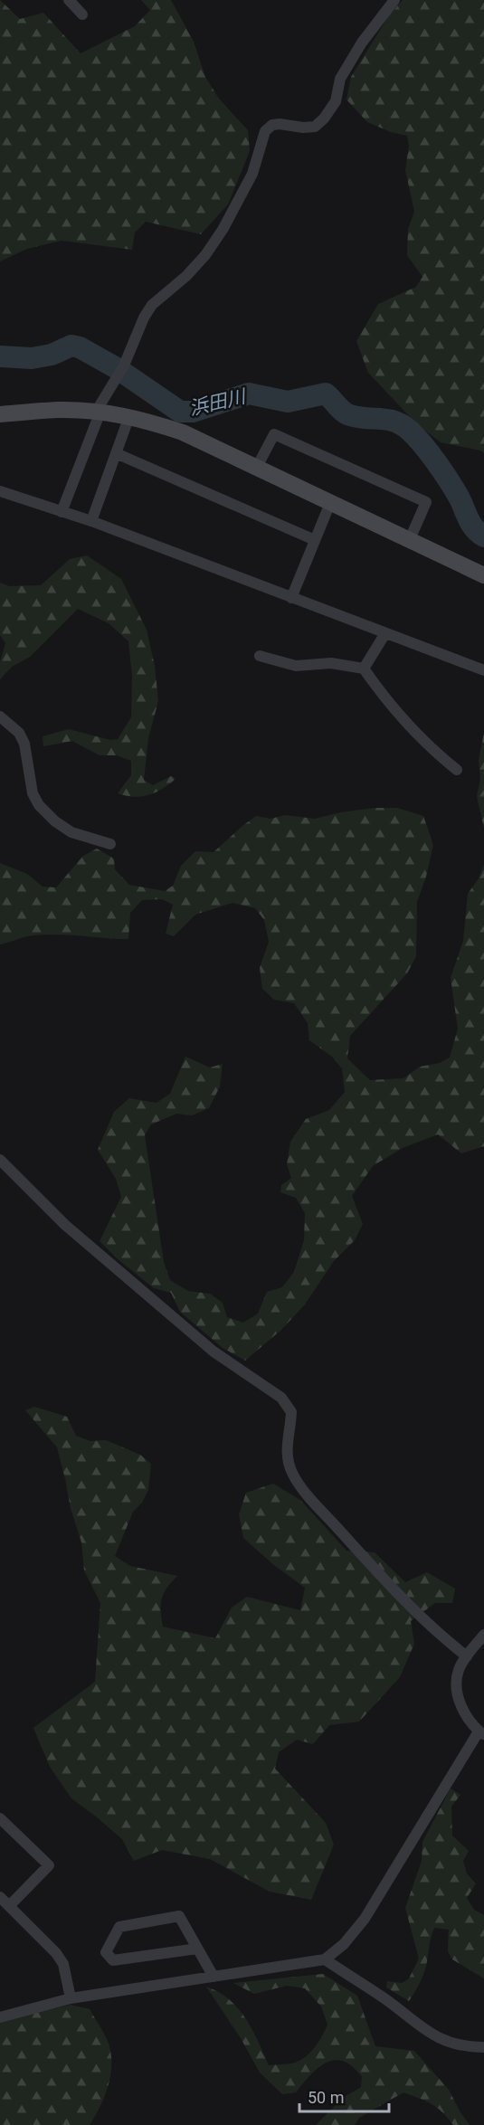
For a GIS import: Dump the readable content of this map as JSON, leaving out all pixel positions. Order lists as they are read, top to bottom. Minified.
{"water":["浜田川"],"scale_bar":"50 m"}
